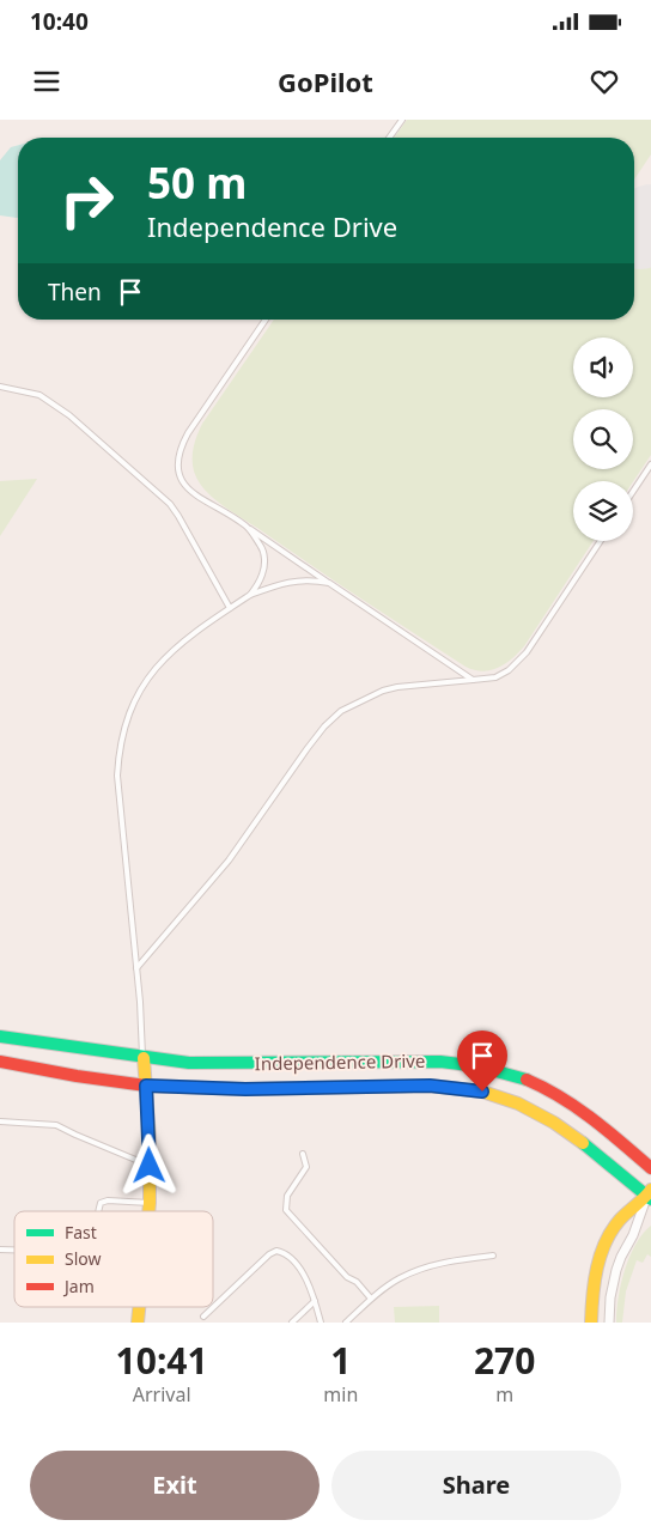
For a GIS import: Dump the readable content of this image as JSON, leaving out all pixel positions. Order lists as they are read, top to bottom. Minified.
{"streets":{"street":["Independence Drive"]},"legend":["Fast","Slow","Jam"],"page":{"status":"10:40","header":"GoPilot","turn":["50 m","Independence Drive"],"then":"Then","eta":["10:41","Arrival","1","min","270","m"],"buttons":["Exit","Share"]}}
